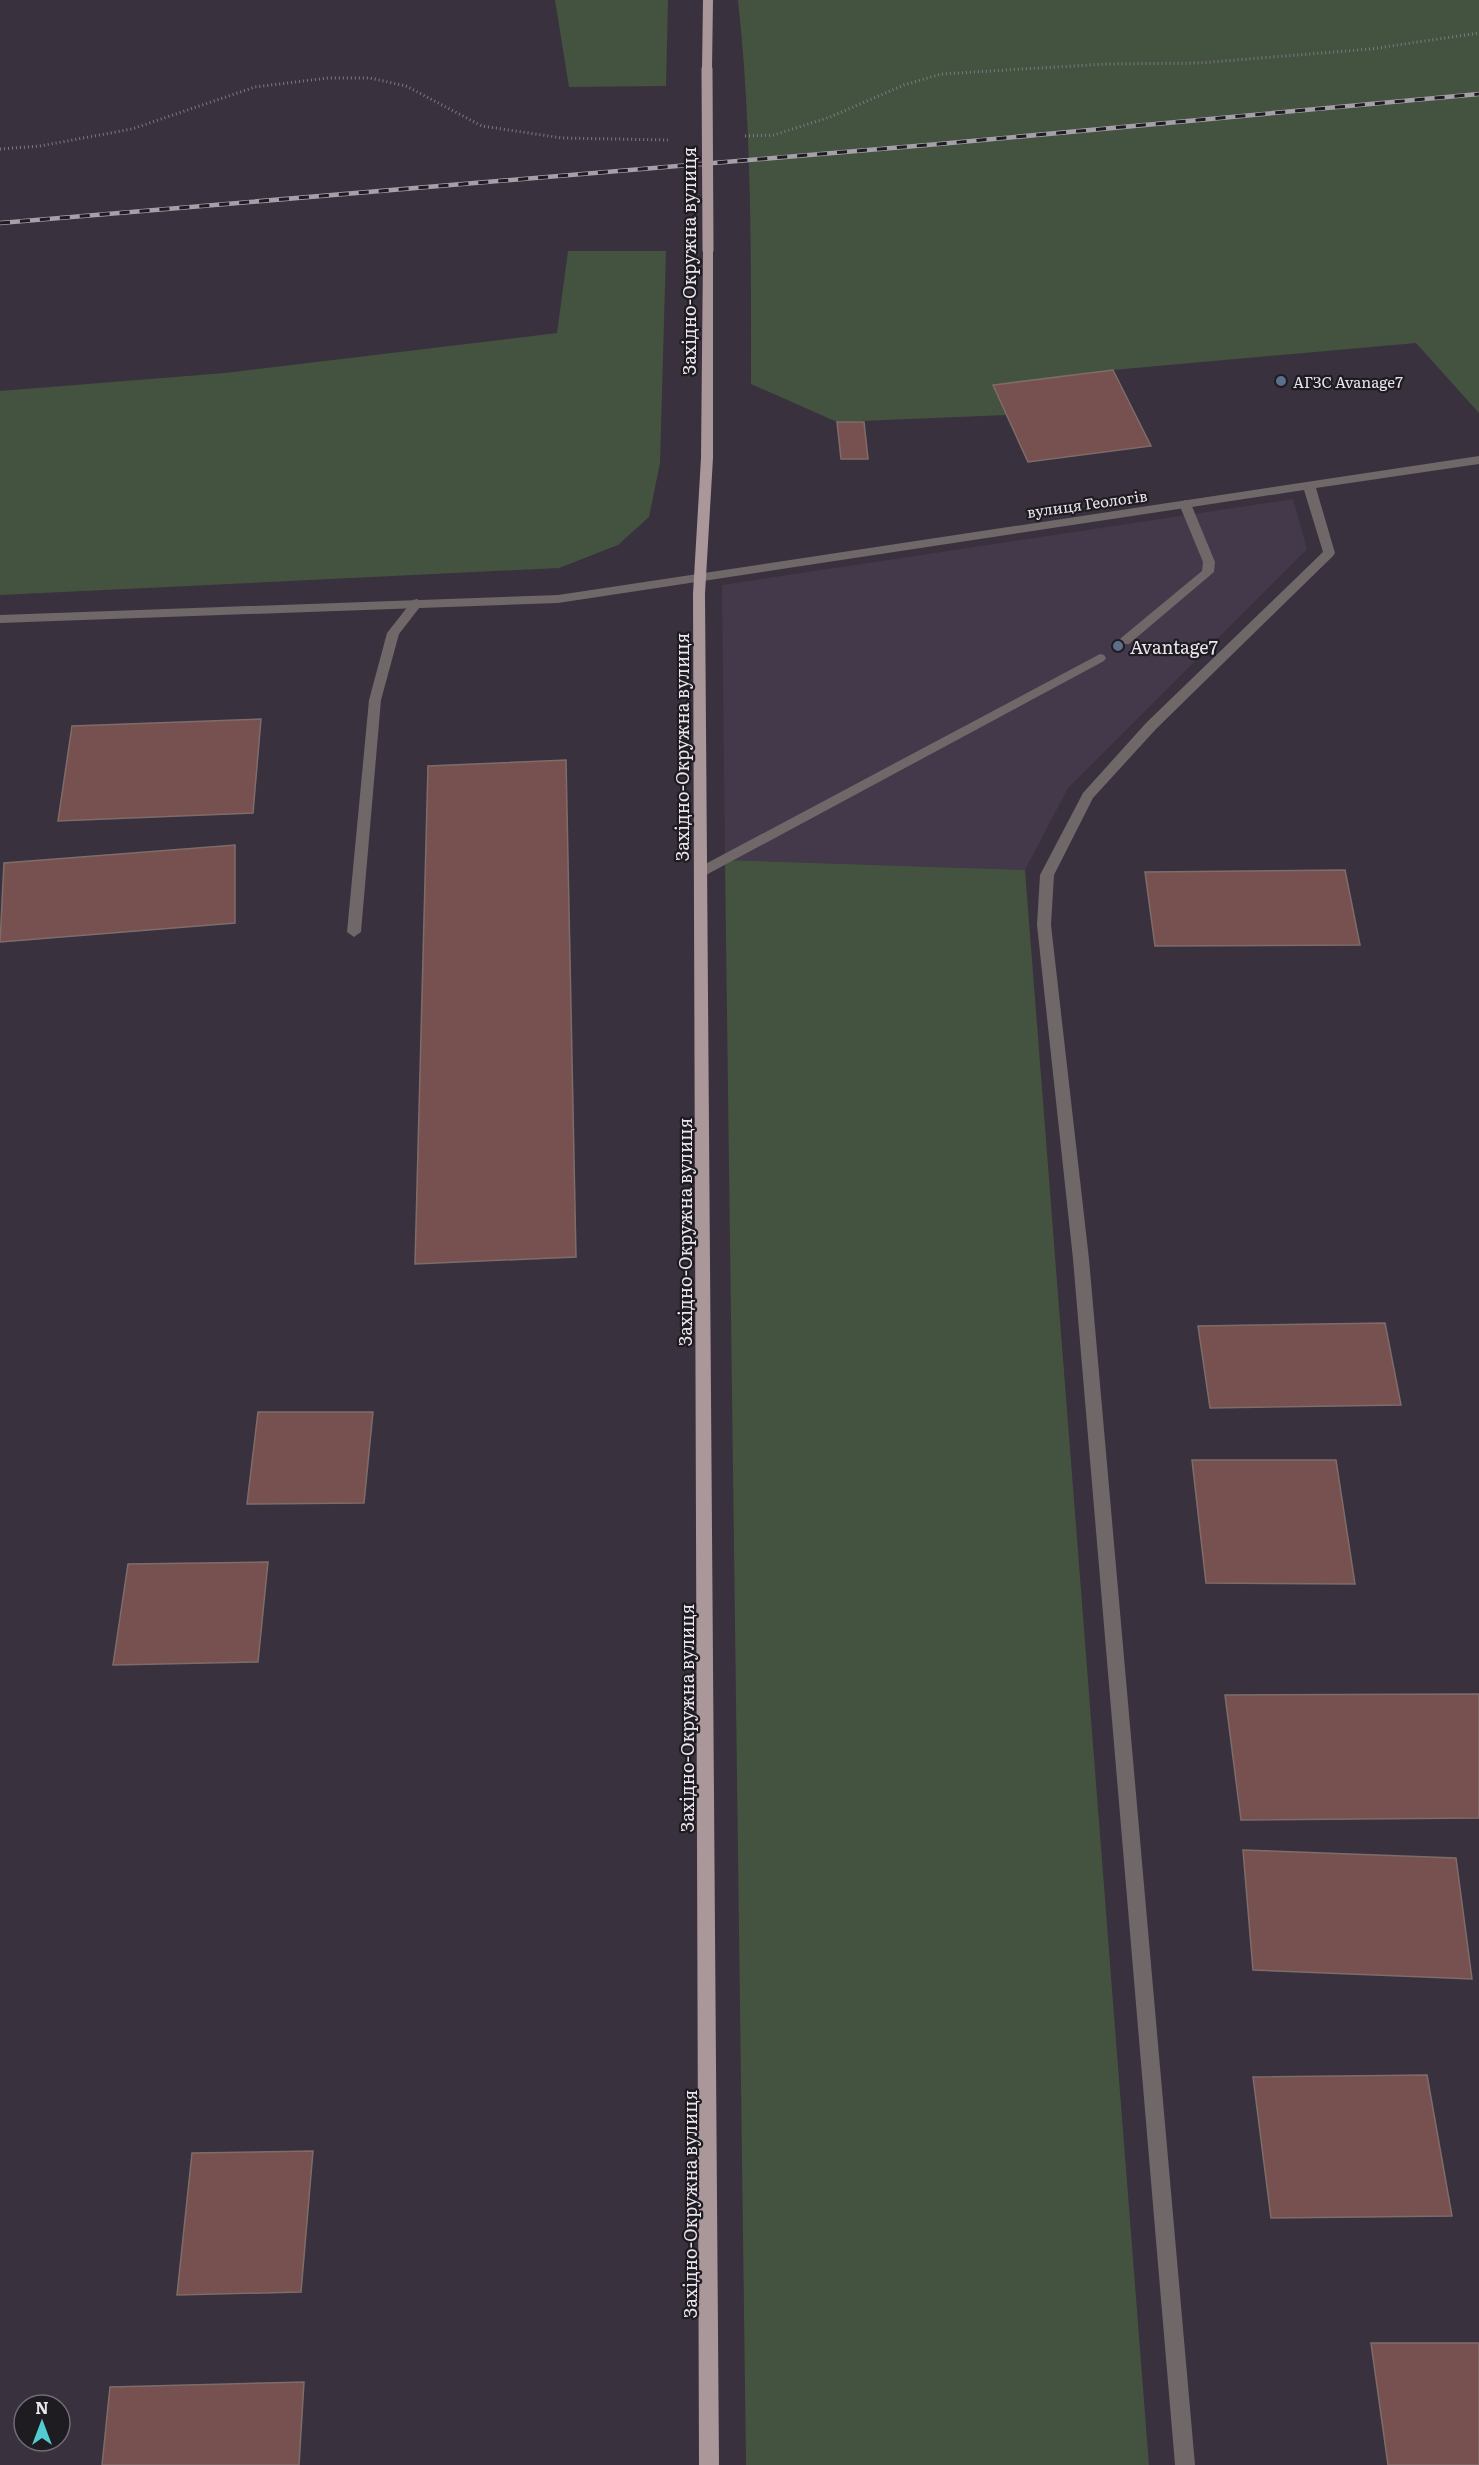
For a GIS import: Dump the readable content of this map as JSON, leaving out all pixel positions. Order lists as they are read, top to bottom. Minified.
{"streets":{"main road":["Західно-Окружна вулиця"],"street":["вулиця Геологів"]},"crossings":[["Західно-Окружна вулиця","вулиця Геологів"]],"places":["АГЗС Avanage7","Avantage7"],"north":"top"}
